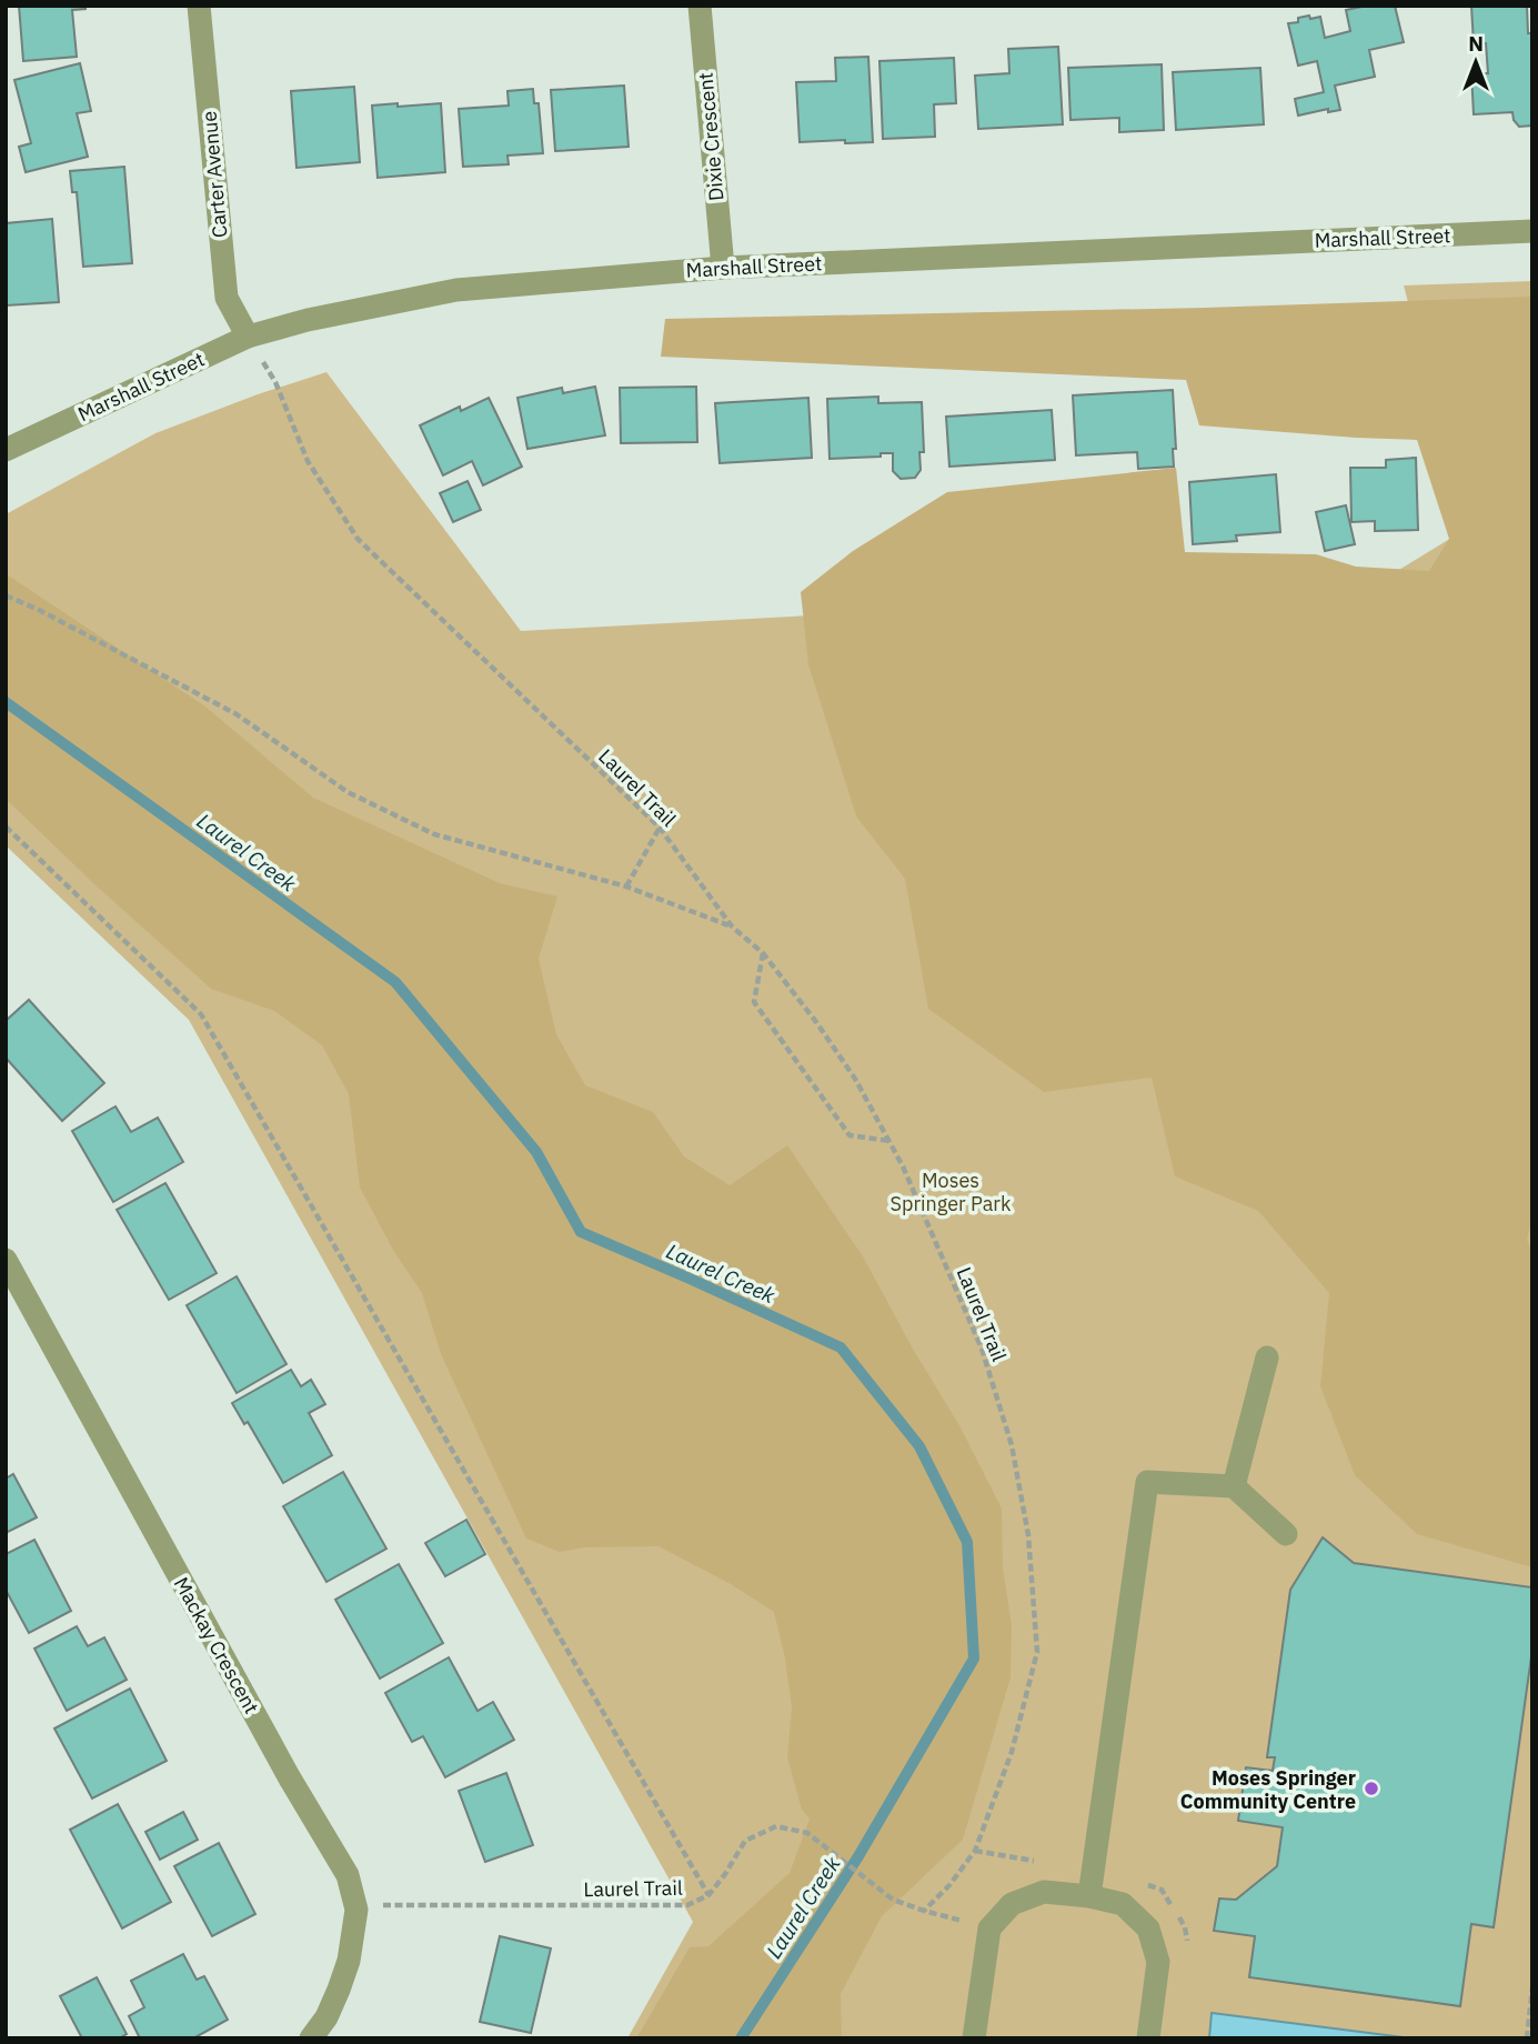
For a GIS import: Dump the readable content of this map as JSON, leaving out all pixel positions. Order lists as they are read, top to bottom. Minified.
{"streets":{"street":["Dixie Crescent","Carter Avenue","Marshall Street","Mackay Crescent"],"path":["Laurel Trail"]},"crossings":[["Dixie Crescent","Marshall Street"],["Carter Avenue","Marshall Street"],["Carter Avenue","Laurel Trail"],["Marshall Street","Laurel Trail"]],"water":["Laurel Creek"],"parks":["Moses Springer Park"],"places":["Moses Springer Community Centre"],"north":"top"}
